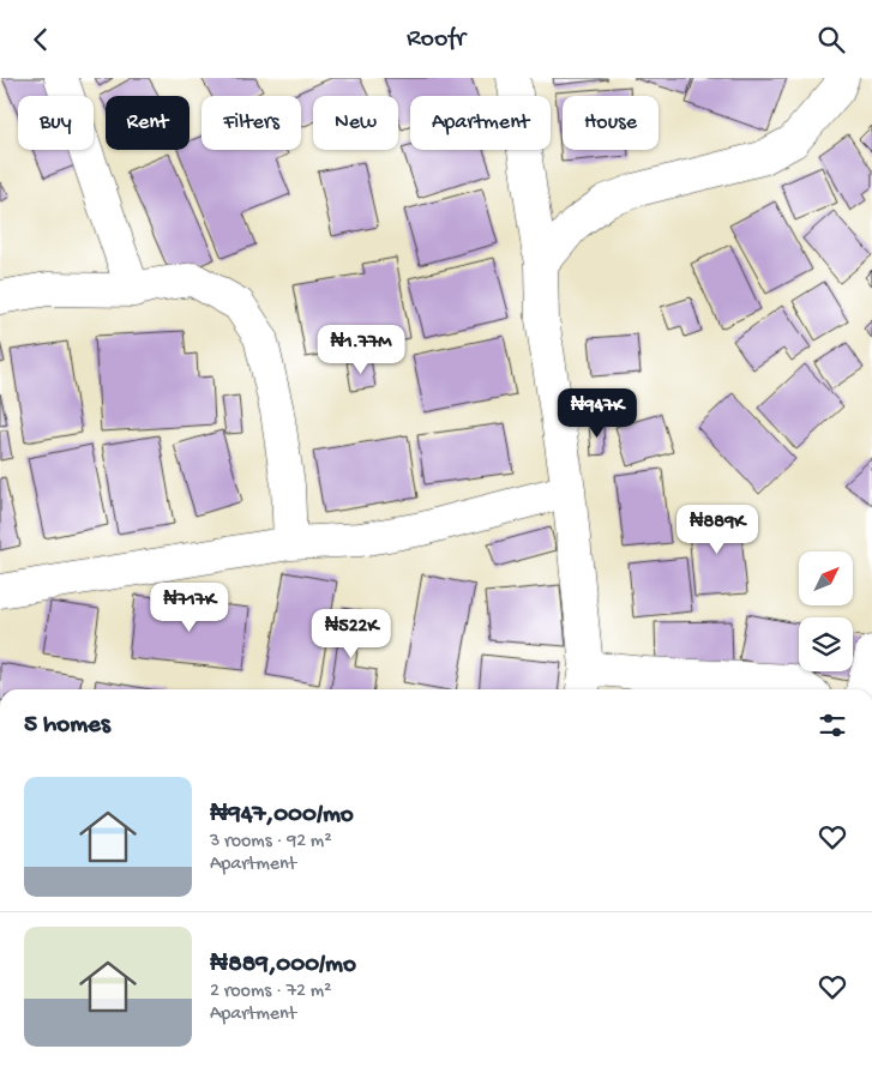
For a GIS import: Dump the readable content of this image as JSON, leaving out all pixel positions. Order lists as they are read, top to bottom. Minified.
{"north":"top right","page":{"header":"Roofr","chip":["Buy","Rent","Filters","New","Apartment","House"],"price":["₦1.77M","₦947K","₦889K","₦717K","₦522K"],"heading":"5 homes","list":[{"name":"₦947,000/mo","note":"3 rooms · 92 m² · Apartment"},{"name":"₦889,000/mo","note":"2 rooms · 72 m² · Apartment"}]}}
